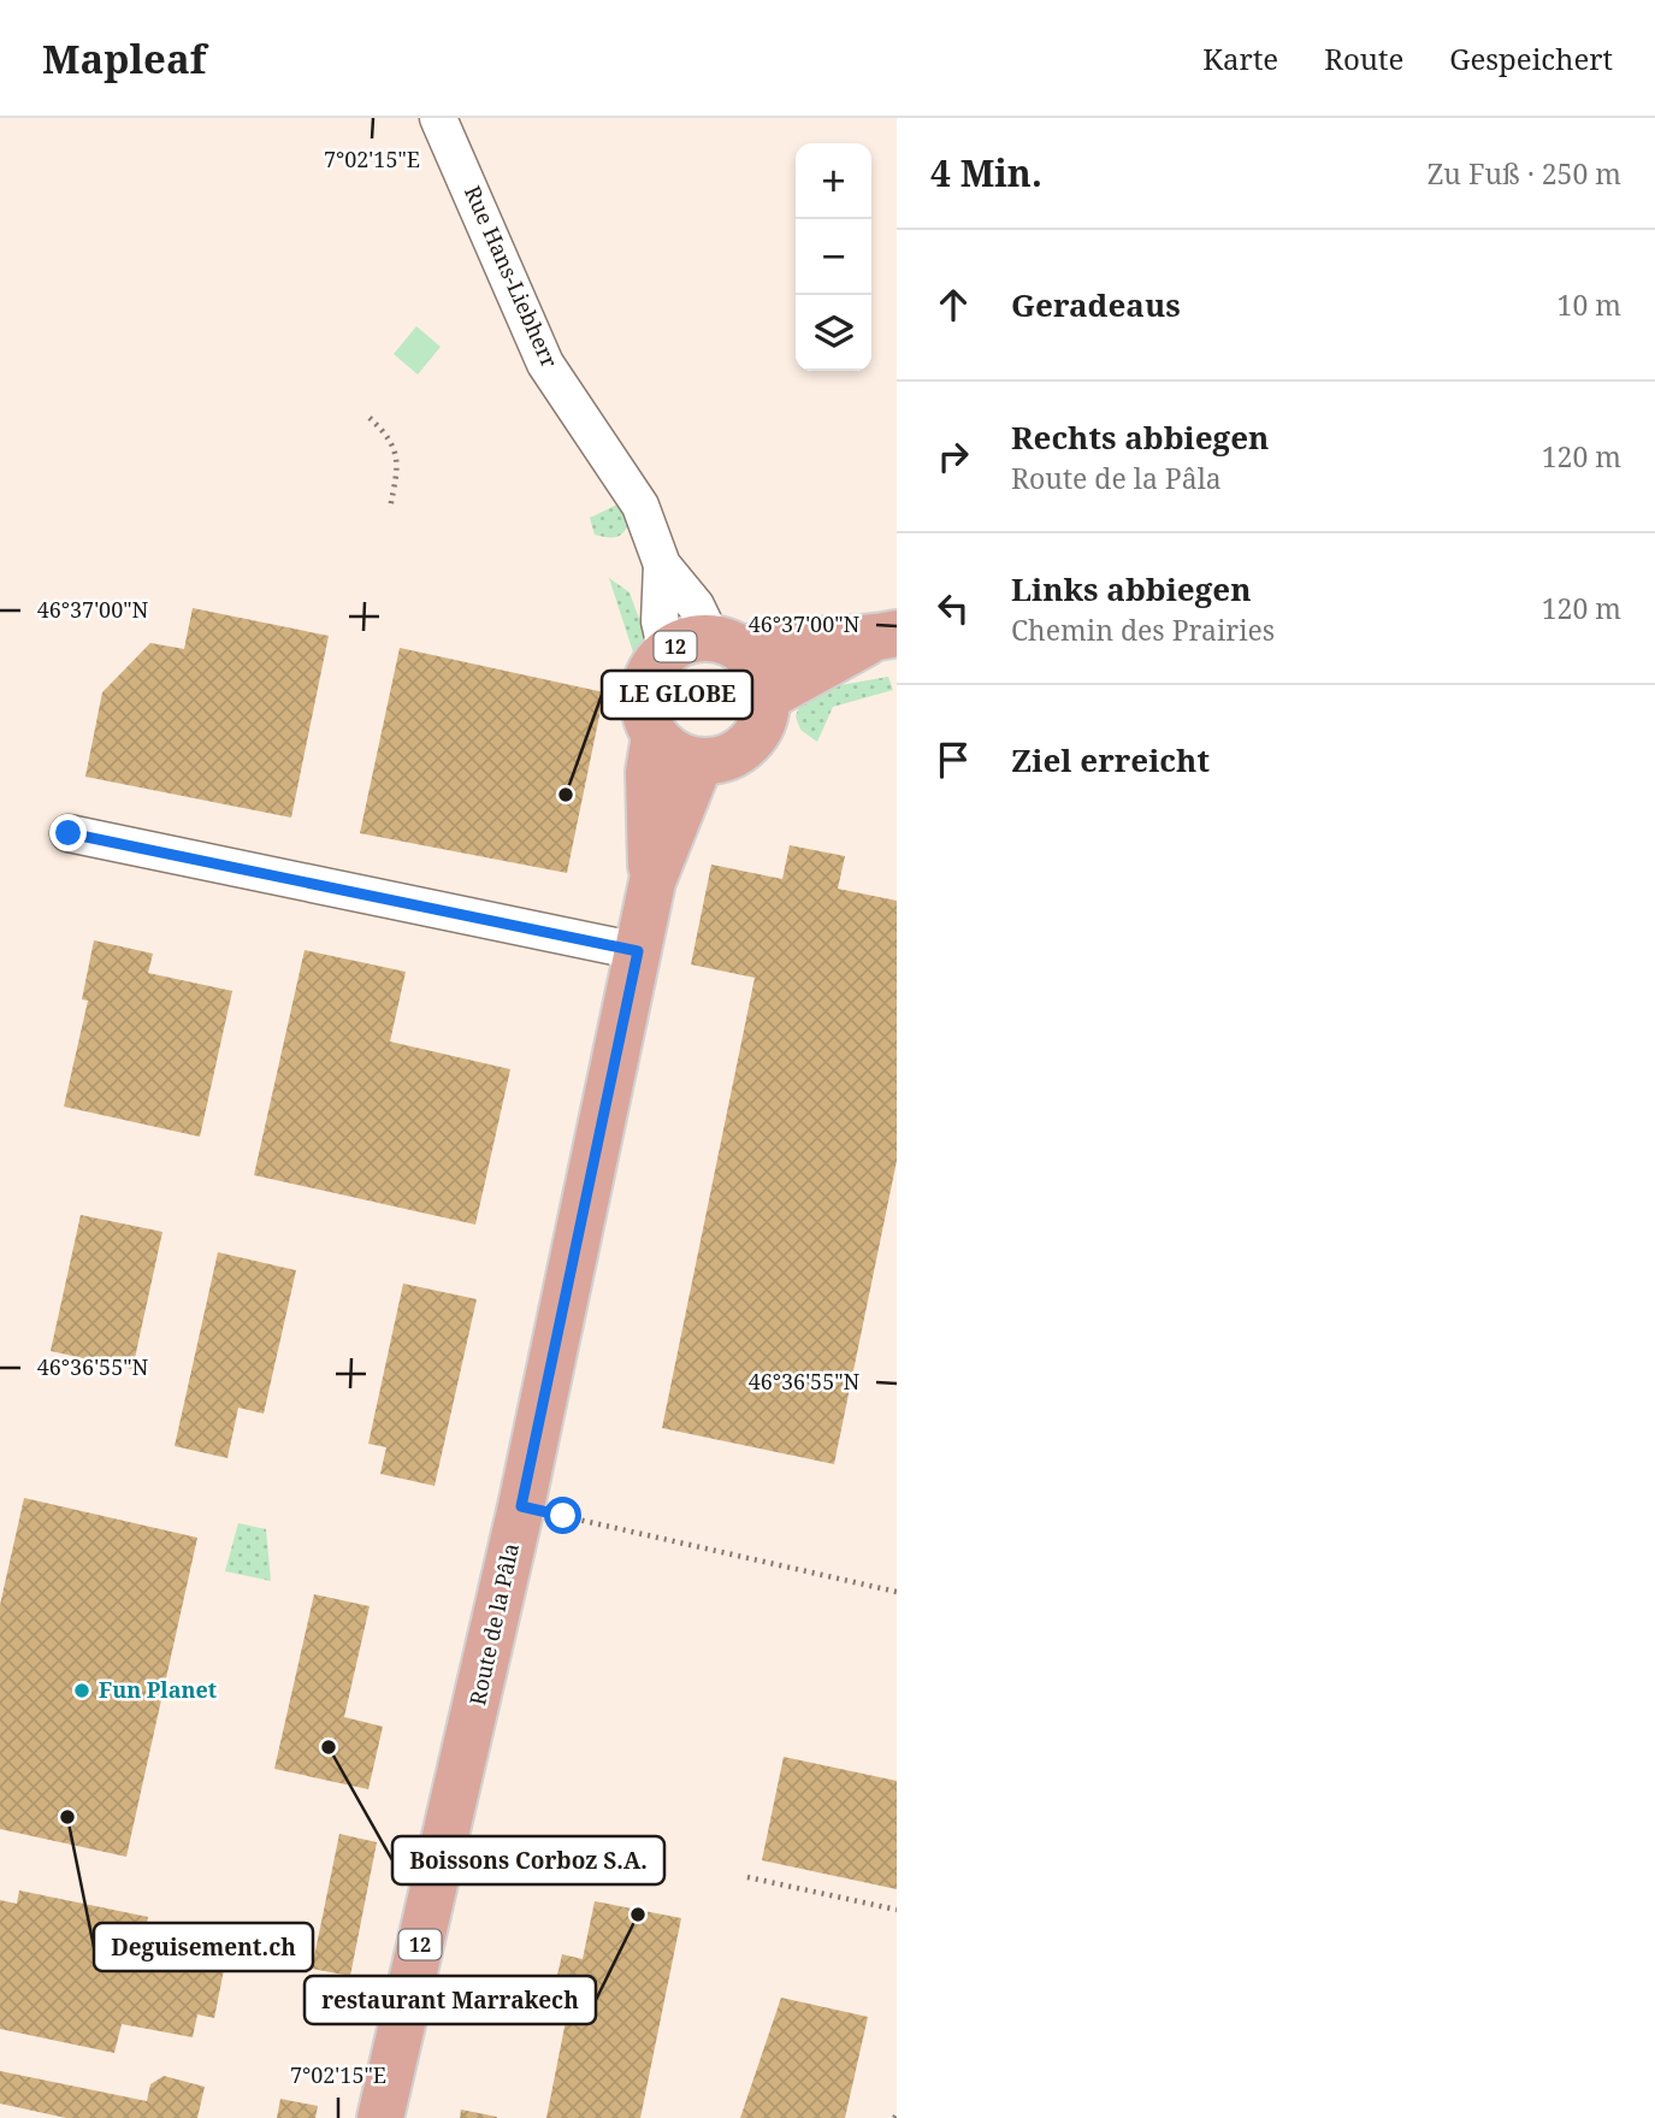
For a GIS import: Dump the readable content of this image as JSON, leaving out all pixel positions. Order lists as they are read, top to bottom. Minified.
{"streets":{"main road":["12","Route de la Pâla"],"street":["Rue Hans-Liebherr"]},"crossings":[["Rue Hans-Liebherr","12"],["Rue Hans-Liebherr","Route de la Pâla"],["12","Route de la Pâla"]],"places":["LE GLOBE","Fun Planet","Boissons Corboz S.A.","Deguisement.ch","restaurant Marrakech"],"page":{"header":"Mapleaf","nav":["Karte","Route","Gespeichert"],"heading":["4 Min.","Zu Fuß · 250 m"],"map_buttons":["+","−"],"list":[["Geradeaus","10 m"],["Rechts abbiegen","Route de la Pâla","120 m"],["Links abbiegen","Chemin des Prairies","120 m"],"Ziel erreicht"]},"coordinates":["7°02'15\"E","46°37'00\"N","46°36'55\"N"]}
